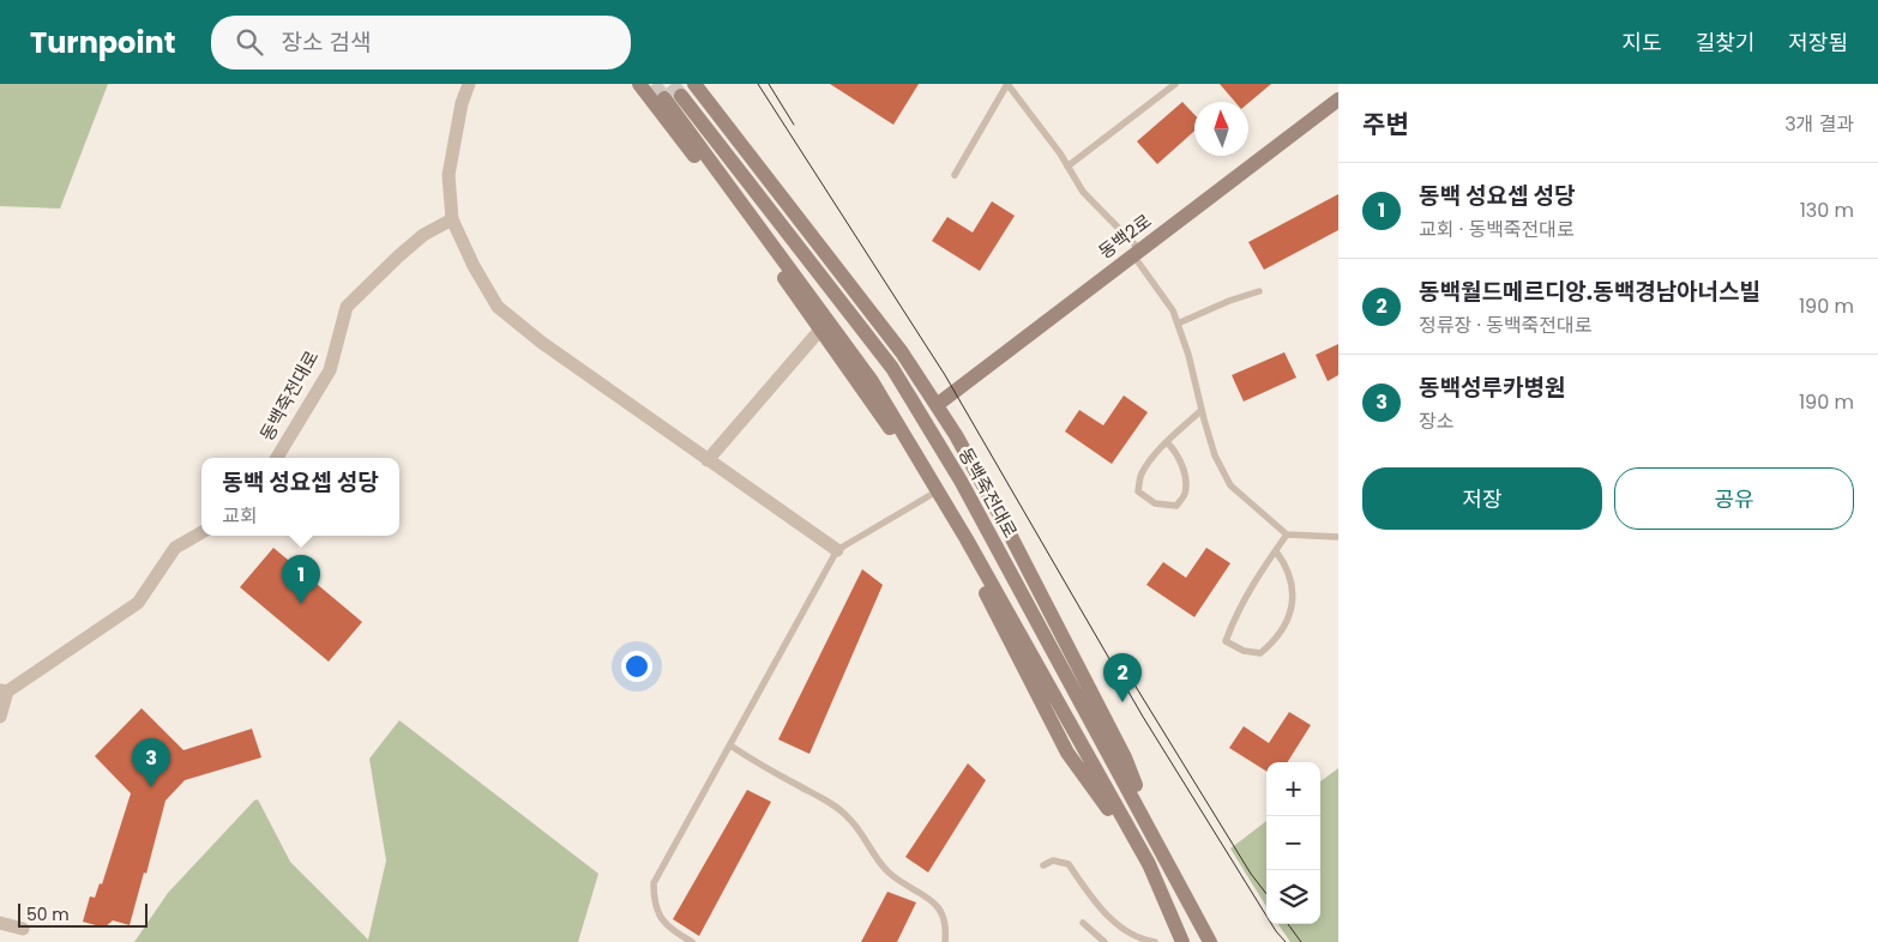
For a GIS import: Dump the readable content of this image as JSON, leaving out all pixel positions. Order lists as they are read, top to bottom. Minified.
{"streets":{"main road":["동백2로","동백죽전대로"]},"scale_bar":"50 m","north":"top","page":{"header":"Turnpoint","search":"장소 검색","nav":["지도","길찾기","저장됨"],"heading":["주변","3개 결과"],"list":[{"mark":"1","name":"동백 성요셉 성당","note":"교회 · 동백죽전대로","value":"130 m"},{"mark":"2","name":"동백월드메르디앙.동백경남아너스빌","note":"정류장 · 동백죽전대로","value":"190 m"},{"mark":"3","name":"동백성루카병원","note":"장소","value":"190 m"}],"buttons":["저장","공유"],"popup":["동백 성요셉 성당","교회"],"pins":["1","2","3"],"map_buttons":["+","−"],"scale":"50 m"}}
